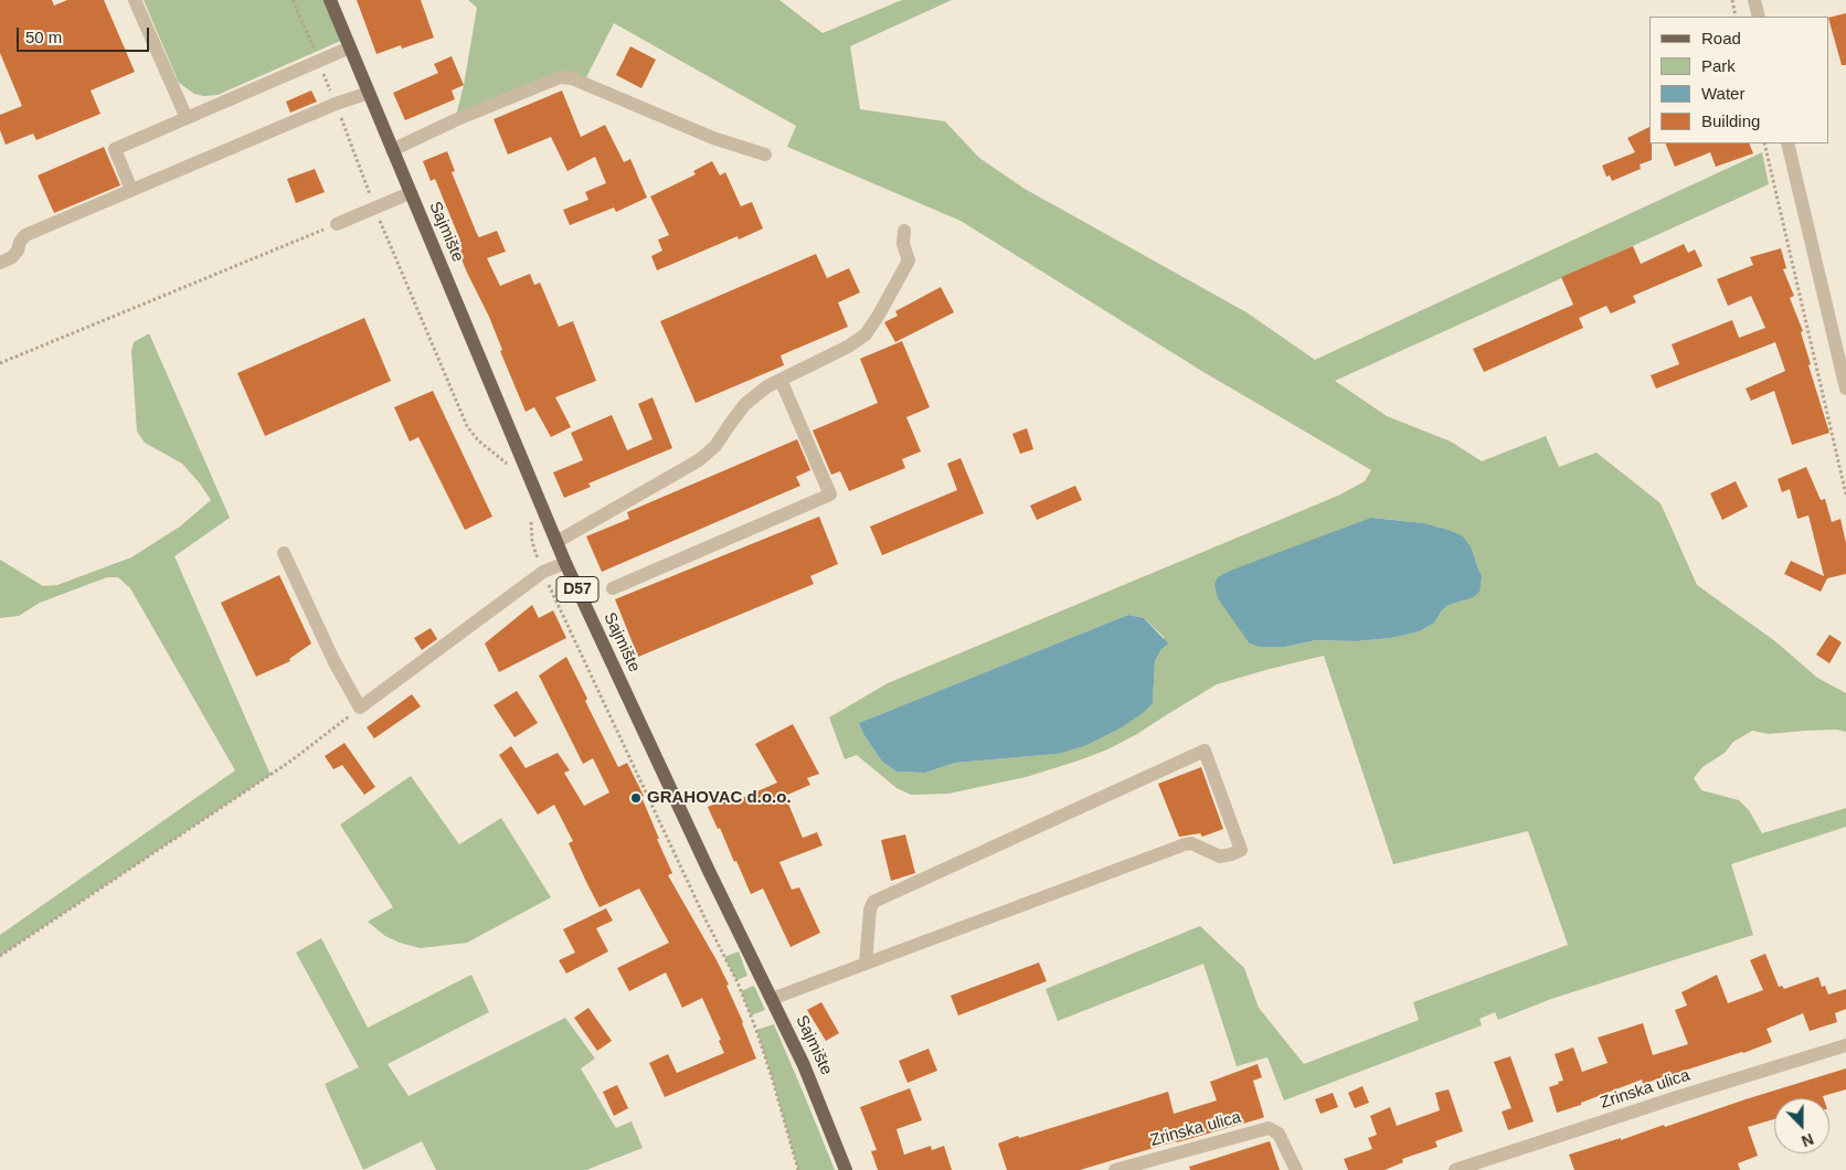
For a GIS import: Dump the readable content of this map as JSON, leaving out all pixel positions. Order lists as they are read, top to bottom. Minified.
{"streets":{"main road":["Sajmište","D57"],"street":["Zrinska ulica"]},"places":["GRAHOVAC d.o.o."],"legend":["Road","Park","Water","Building"],"scale_bar":"50 m","north":"bottom"}
